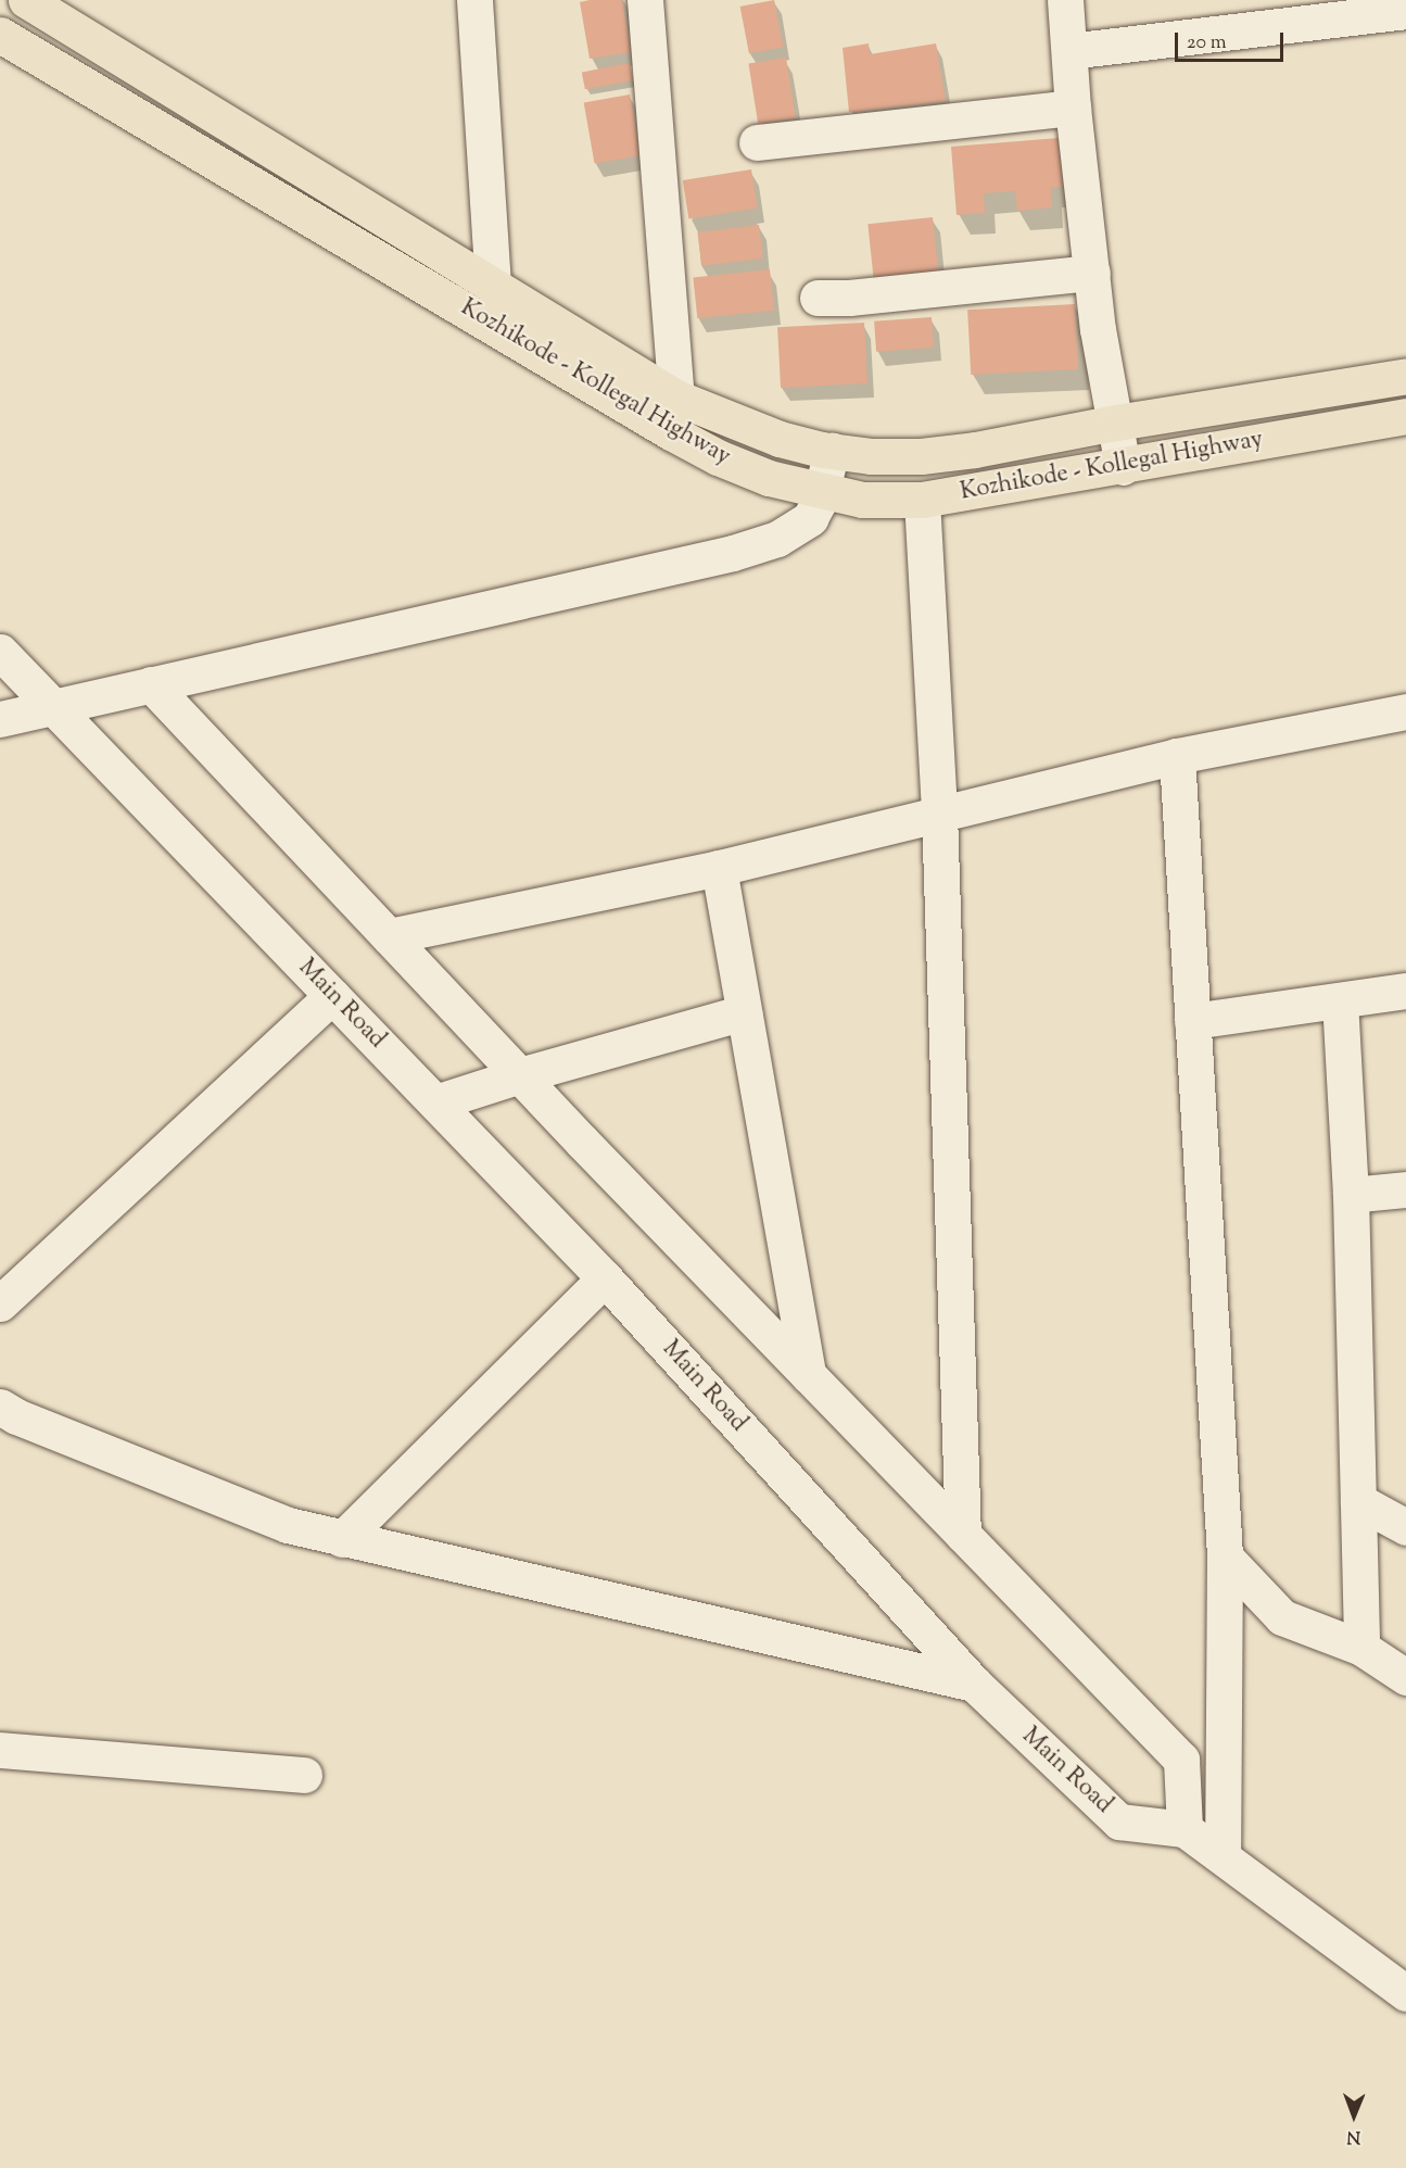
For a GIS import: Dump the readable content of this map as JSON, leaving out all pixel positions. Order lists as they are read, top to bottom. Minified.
{"streets":{"main road":["Kozhikode - Kollegal Highway"],"street":["Main Road"]},"scale_bar":"20 m","north":"bottom"}
